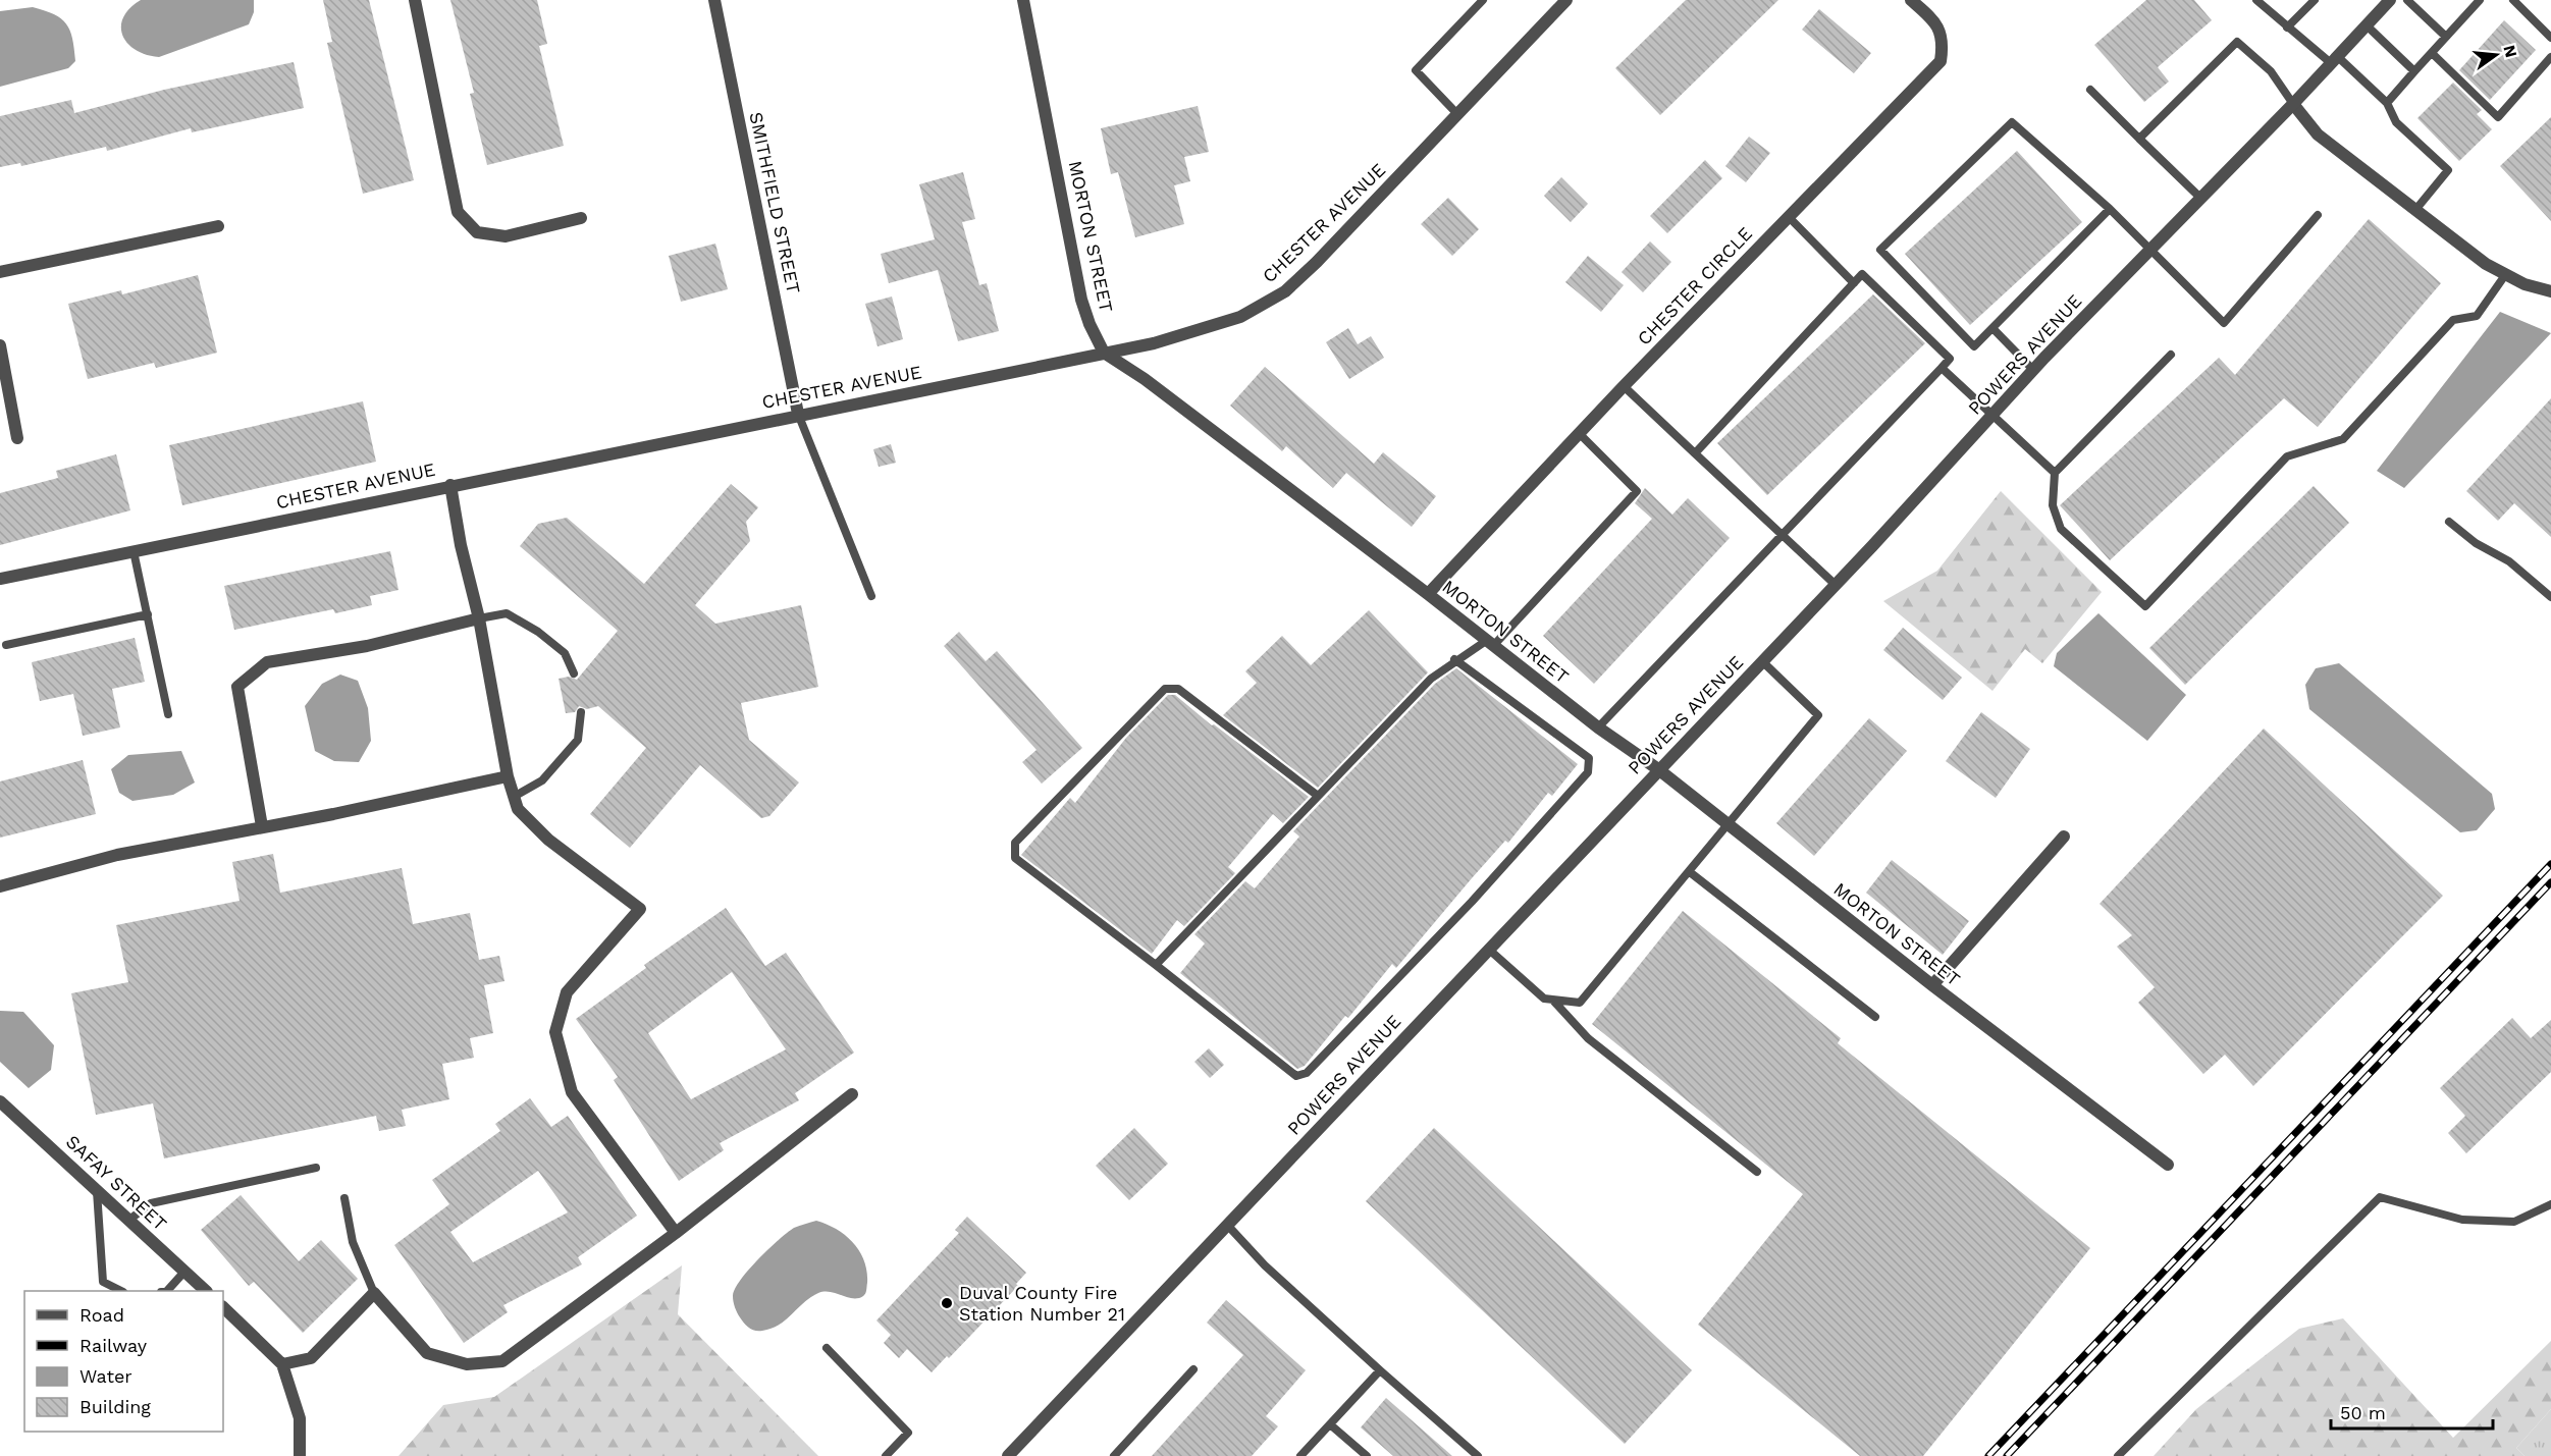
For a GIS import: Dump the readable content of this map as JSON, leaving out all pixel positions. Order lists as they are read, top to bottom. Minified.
{"streets":{"street":["SMITHFIELD STREET","CHESTER AVENUE","MORTON STREET","CHESTER CIRCLE","POWERS AVENUE","SAFAY STREET"]},"crossings":[["SMITHFIELD STREET","CHESTER AVENUE"],["CHESTER AVENUE","MORTON STREET"],["MORTON STREET","CHESTER CIRCLE"],["MORTON STREET","POWERS AVENUE"]],"places":["Duval County Fire Station Number 21"],"legend":["Road","Railway","Water","Building"],"scale_bar":"50 m","north":"right"}
